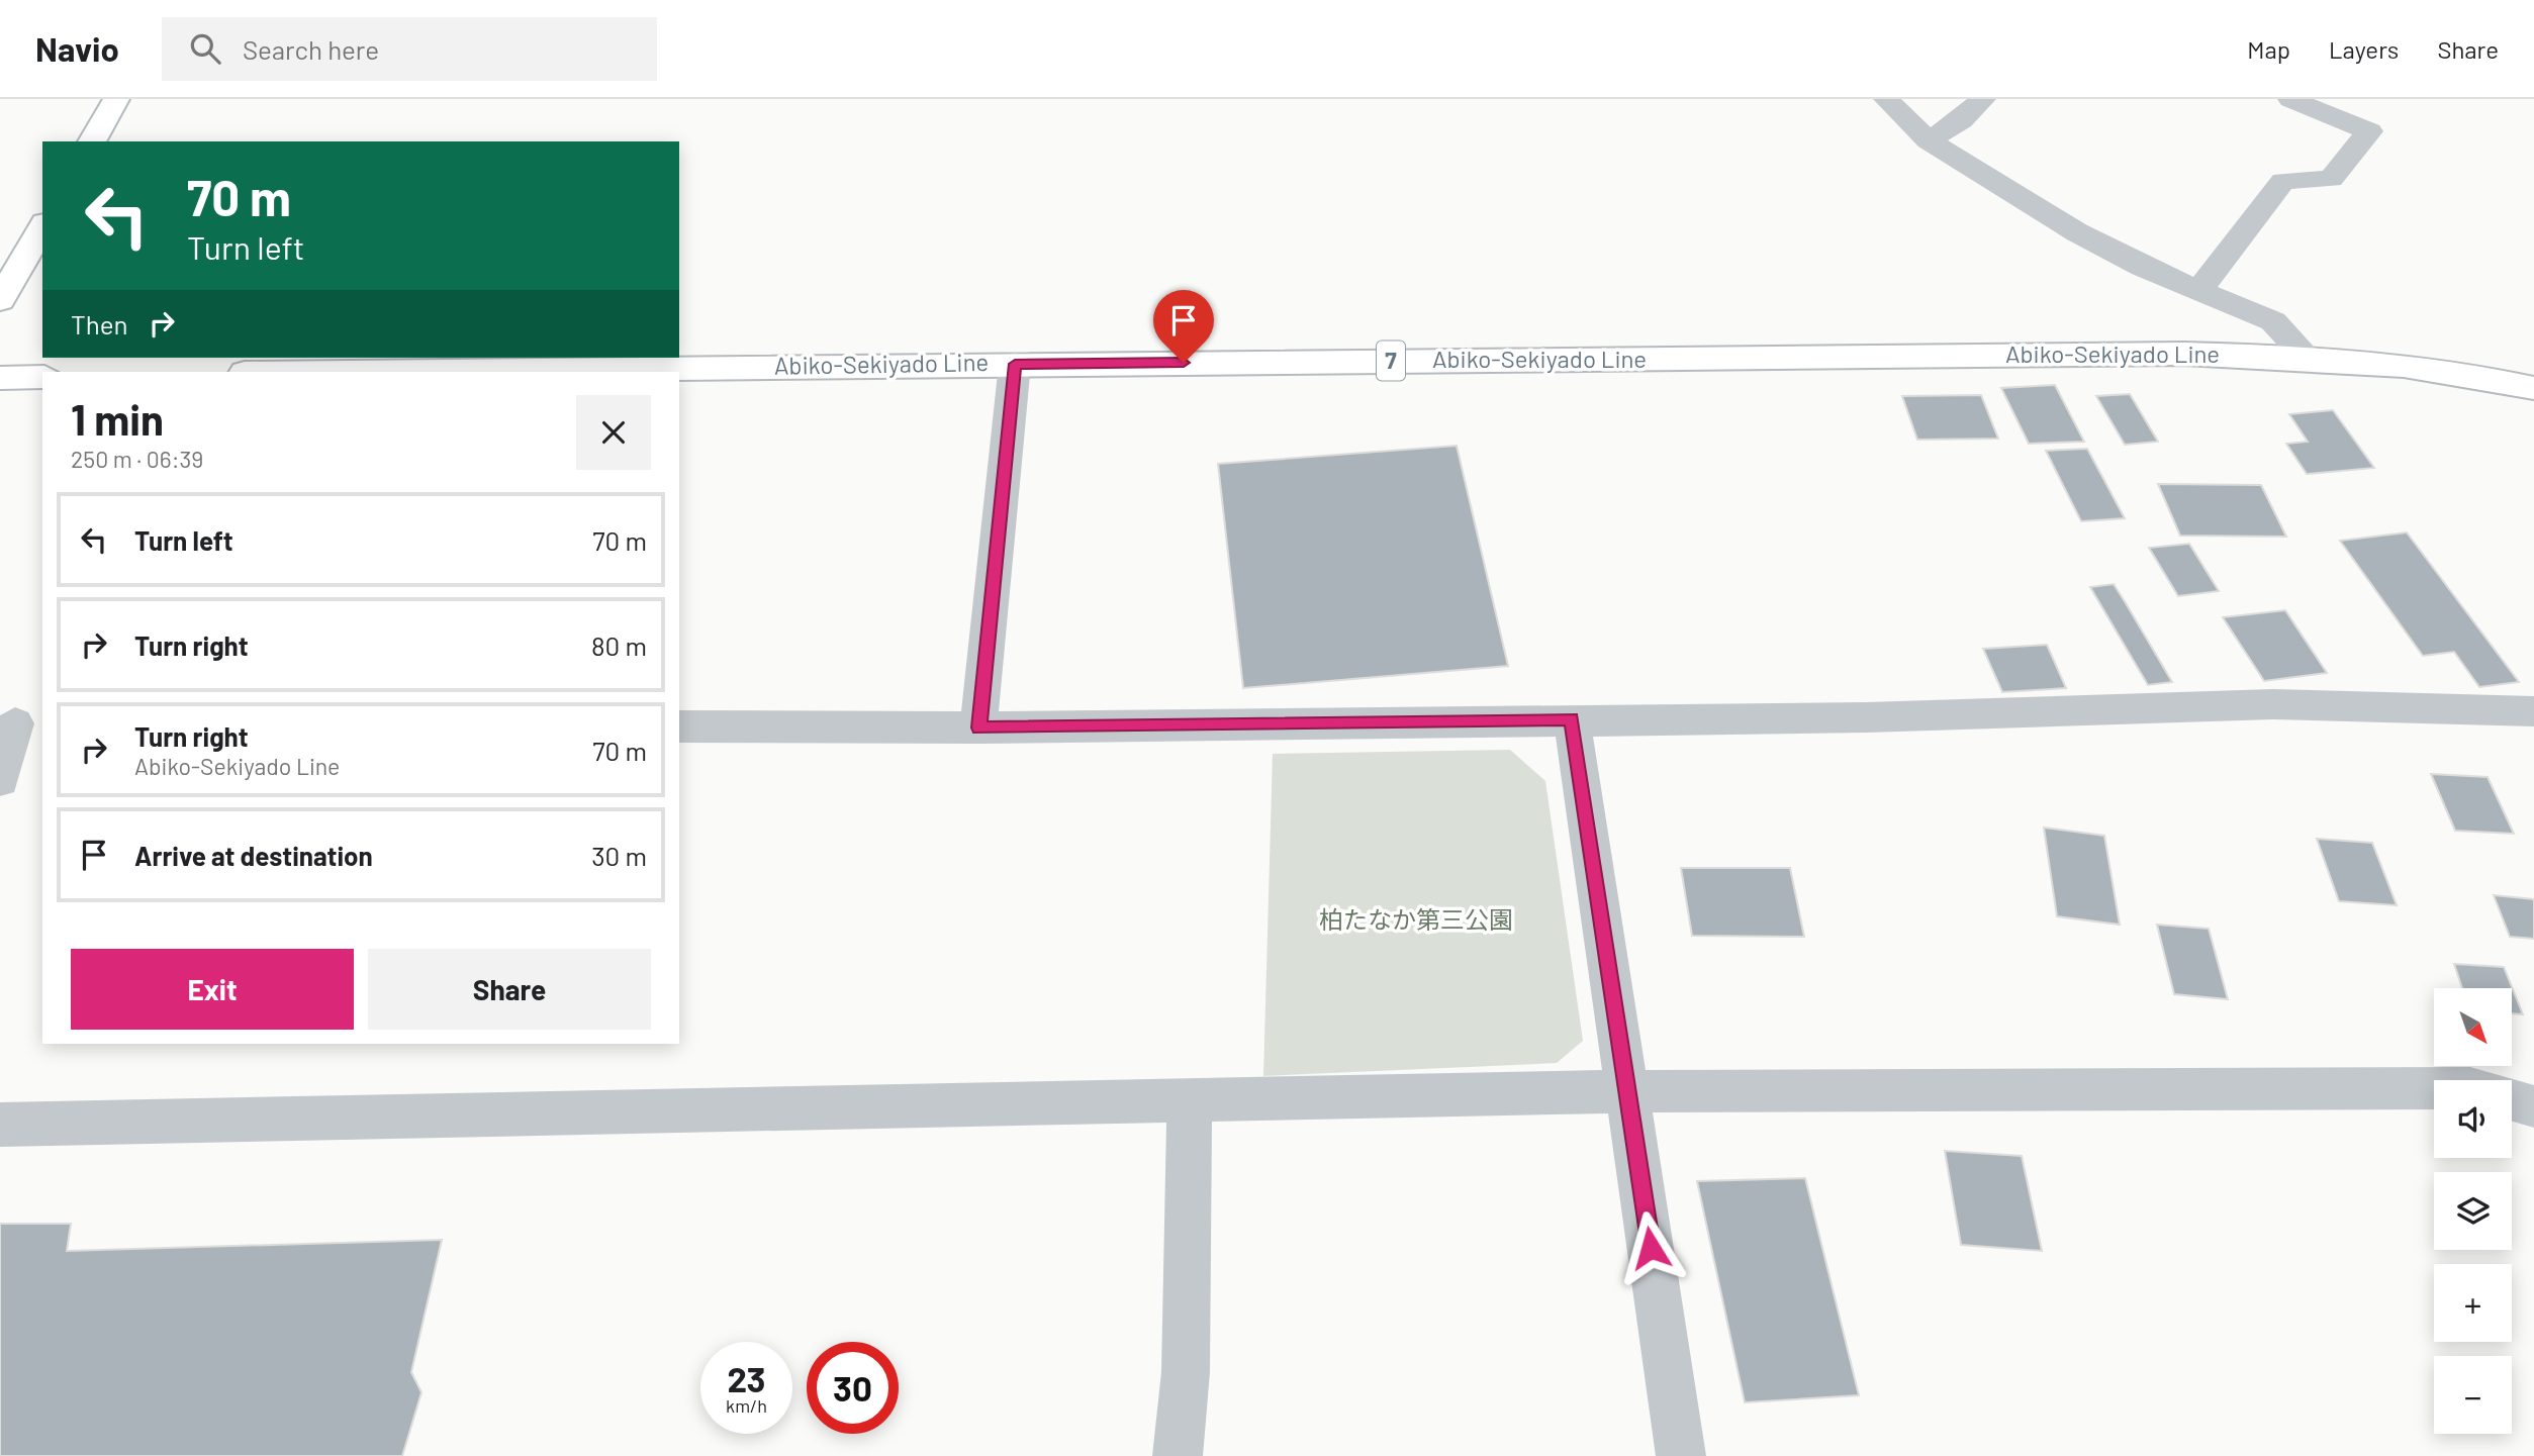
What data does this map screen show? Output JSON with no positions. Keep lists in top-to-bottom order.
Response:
{
  "streets": {
    "main road": ["Abiko-Sekiyado Line", "7"]
  },
  "parks": ["柏たなか第三公園"],
  "north": "bottom right",
  "page": {
    "header": "Navio",
    "search": "Search here",
    "nav": ["Map", "Layers", "Share"],
    "turn": ["70 m", "Turn left"],
    "then": "Then",
    "heading": ["1 min", "250 m · 06:39"],
    "list": [
      {
        "name": "Turn left",
        "value": "70 m"
      },
      {
        "name": "Turn right",
        "value": "80 m"
      },
      {
        "name": "Turn right",
        "note": "Abiko-Sekiyado Line",
        "value": "70 m"
      },
      {
        "name": "Arrive at destination",
        "value": "30 m"
      }
    ],
    "buttons": ["Exit", "Share"],
    "map_buttons": ["+", "−"],
    "speed": "23 km/h",
    "limit": "30"
  }
}
